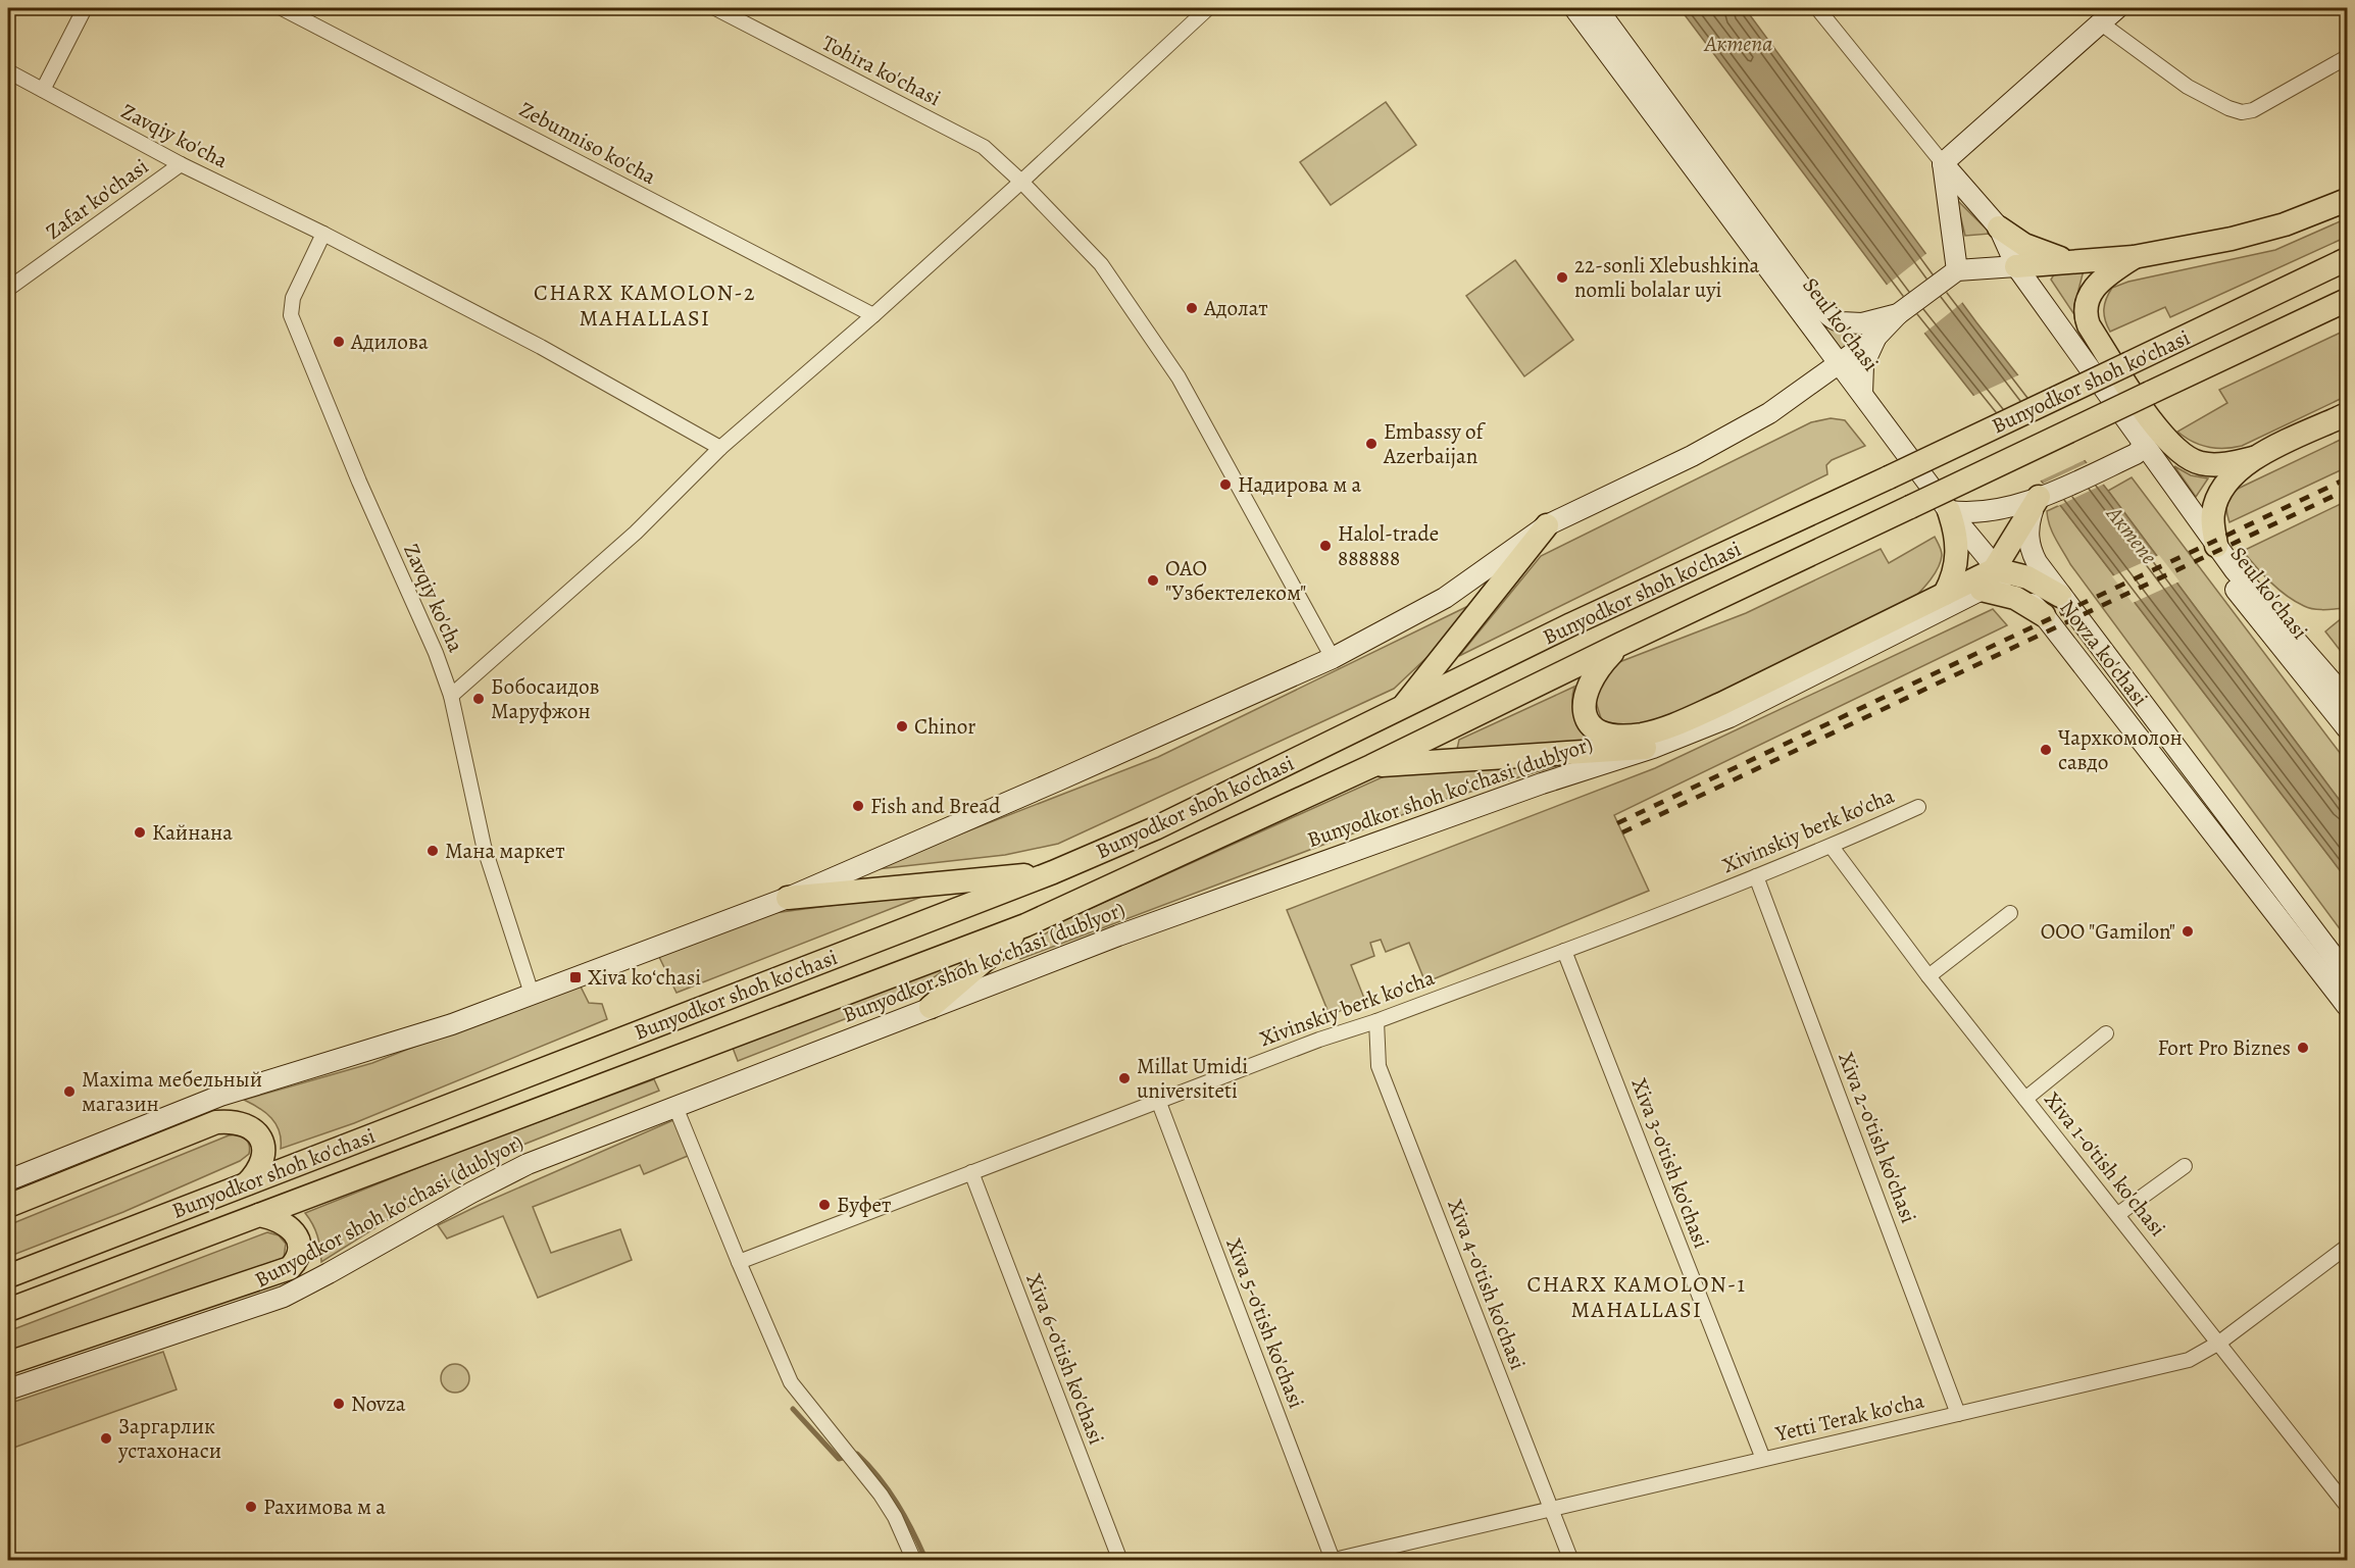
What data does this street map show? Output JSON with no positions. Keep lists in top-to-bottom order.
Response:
{
  "streets": {
    "main road": ["Bunyodkor shoh ko'chasi"],
    "street": [
      "Tohira ko'chasi",
      "Zavqiy ko'cha",
      "Zebunniso ko'cha",
      "Zafar ko'chasi",
      "Seul ko'chasi",
      "Novza ko'chasi",
      "Bunyodkor shoh koʻchasi (dublyor)",
      "Xivinskiy berk ko'cha",
      "Xiva 2-o'tish ko'chasi",
      "Xiva 3-o'tish ko'chasi",
      "Xiva 1-o'tish ko'chasi",
      "Xiva 4-o'tish ko'chasi",
      "Xiva 5-o'tish ko'chasi",
      "Xiva 6-o'tish ko'chasi",
      "Yetti Terak ko'cha"
    ]
  },
  "crossings": [
    ["Zavqiy ko'cha", "Zafar ko'chasi"],
    ["Seul ko'chasi", "Novza ko'chasi"],
    ["Xivinskiy berk ko'cha", "Xiva 2-o'tish ko'chasi"],
    ["Xivinskiy berk ko'cha", "Xiva 3-o'tish ko'chasi"],
    ["Xivinskiy berk ko'cha", "Xiva 1-o'tish ko'chasi"],
    ["Xivinskiy berk ko'cha", "Xiva 4-o'tish ko'chasi"],
    ["Xivinskiy berk ko'cha", "Xiva 5-o'tish ko'chasi"],
    ["Xivinskiy berk ko'cha", "Xiva 6-o'tish ko'chasi"],
    ["Xiva 2-o'tish ko'chasi", "Yetti Terak ko'cha"],
    ["Xiva 3-o'tish ko'chasi", "Yetti Terak ko'cha"],
    ["Xiva 1-o'tish ko'chasi", "Yetti Terak ko'cha"],
    ["Xiva 4-o'tish ko'chasi", "Yetti Terak ko'cha"],
    ["Xiva 5-o'tish ko'chasi", "Yetti Terak ko'cha"]
  ],
  "districts": ["CHARX KAMOLON-2 MAHALLASI", "CHARX KAMOLON-1 MAHALLASI"],
  "water": ["Актепа", "Актепе"],
  "places": {
    "other": [
      "22-sonli Xlebushkina nomli bolalar uyi",
      "Адолат",
      "Адилова",
      "Embassy of Azerbaijan",
      "Надирова м а",
      "Halol-trade 888888",
      "ОАО \"Узбектелеком\"",
      "Бобосаидов Маруфжон",
      "Chinor",
      "Чархкомолон савдо",
      "Fish and Bread",
      "Кайнана",
      "Мана маркет",
      "ООО \"Gamilon\"",
      "Fort Pro Biznes",
      "Millat Umidi universiteti",
      "Maxima мебельный магазин",
      "Буфет",
      "Novza",
      "Заргарлик устахонаси",
      "Рахимова м а"
    ],
    "transit": ["Xiva koʻchasi"]
  }
}
